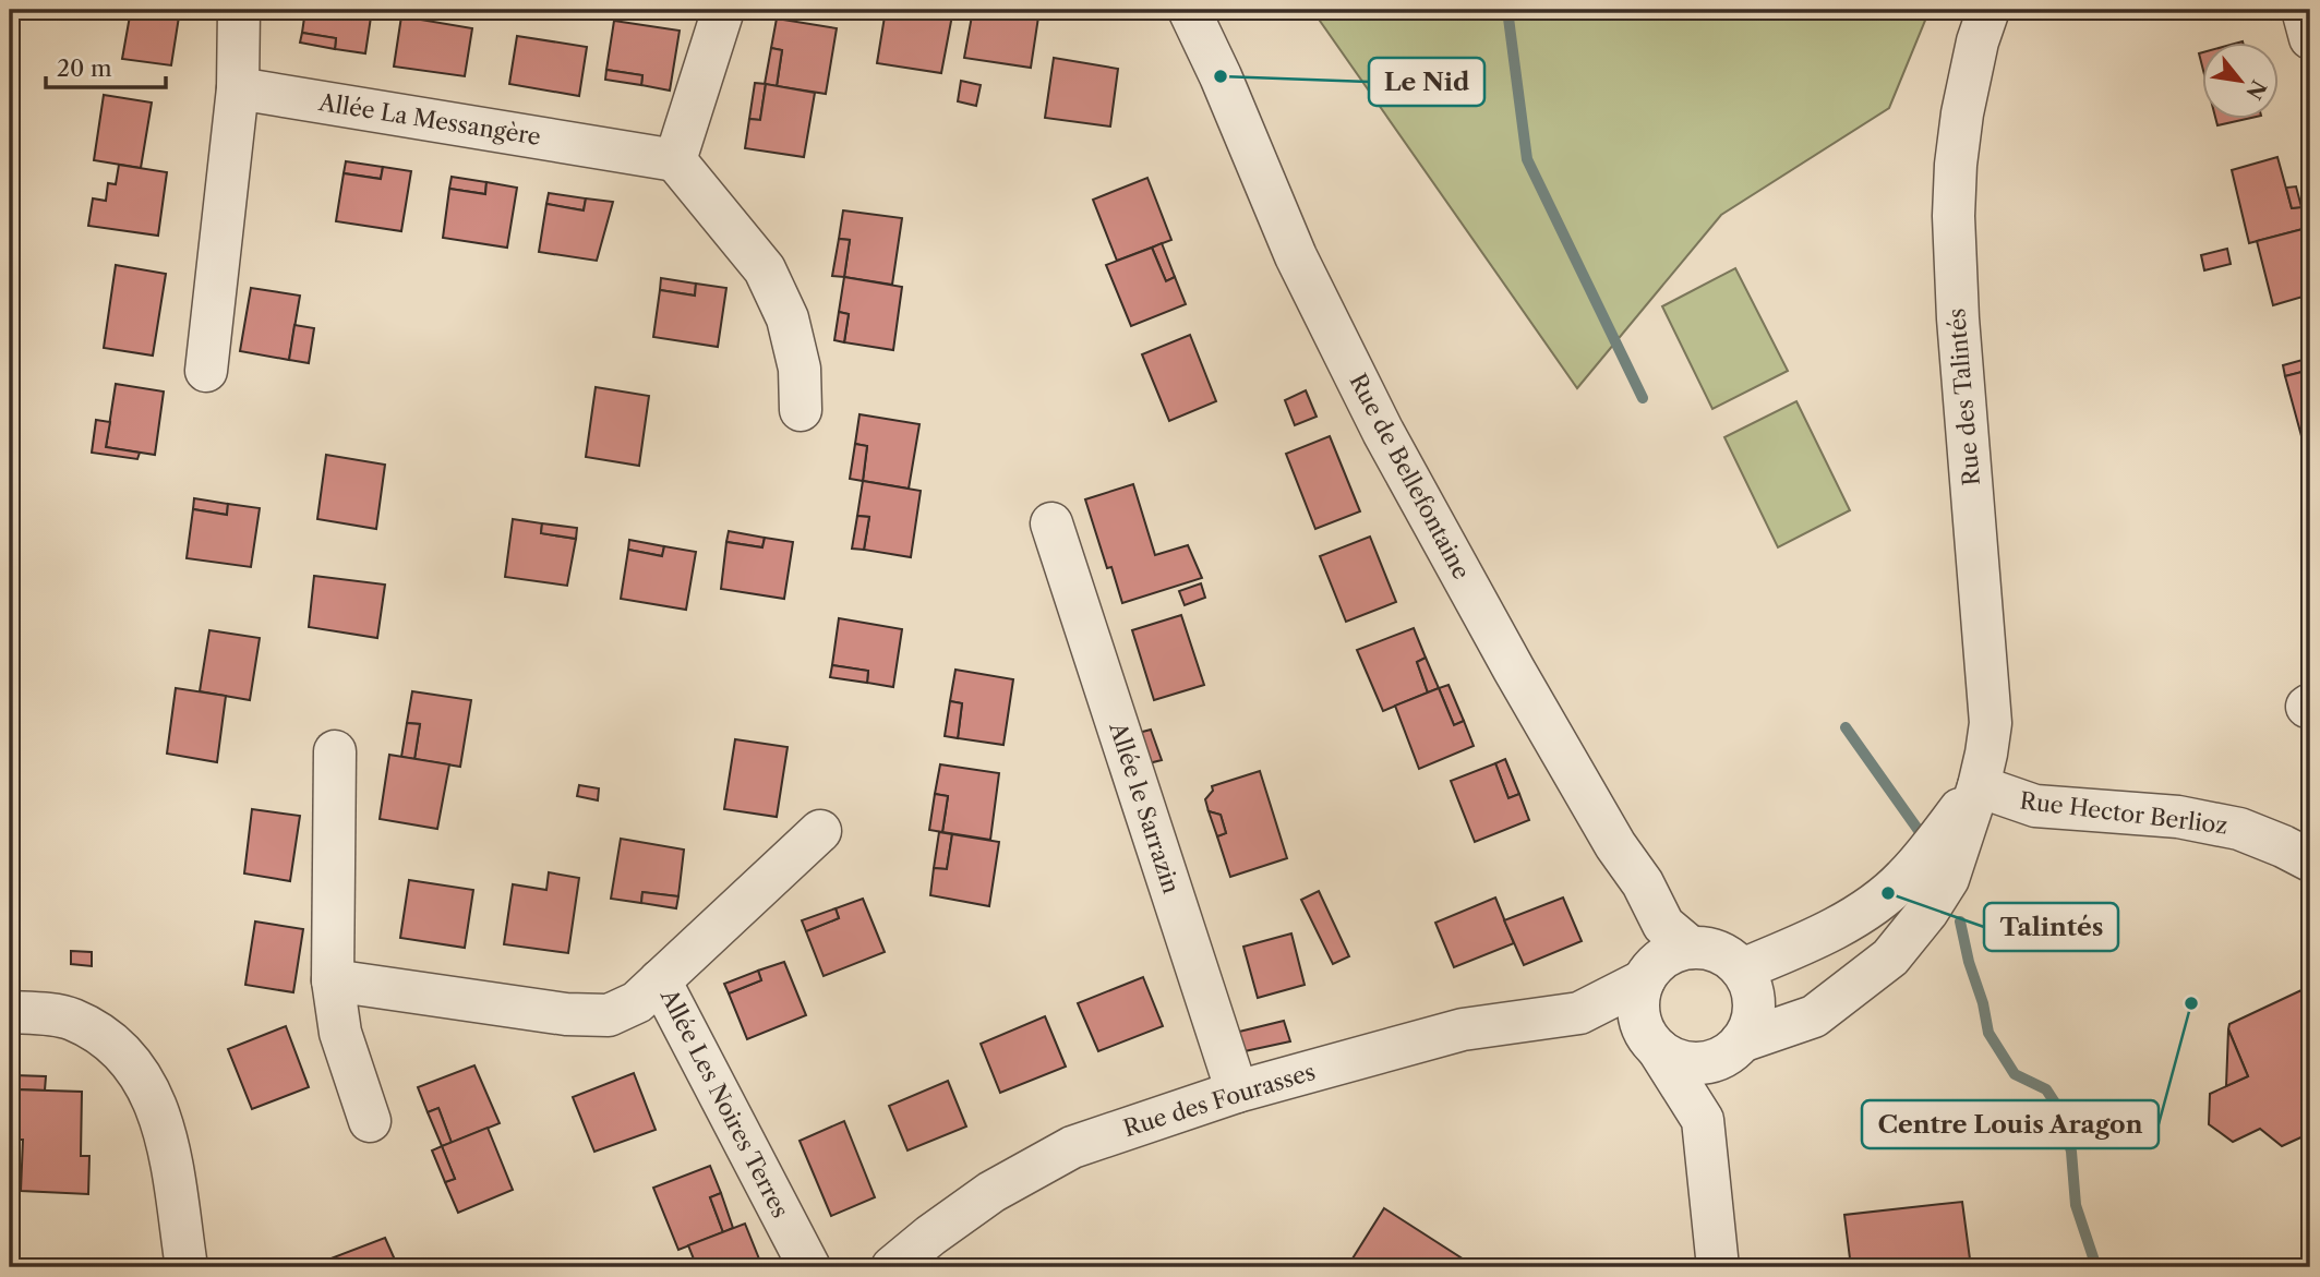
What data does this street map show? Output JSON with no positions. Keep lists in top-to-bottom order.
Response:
{
  "streets": {
    "street": [
      "Allée La Messangère",
      "Rue des Talintés",
      "Rue de Bellefontaine",
      "Allée le Sarrazin",
      "Rue Hector Berlioz",
      "Rue des Fourasses",
      "Allée Les Noires Terres"
    ]
  },
  "crossings": [
    ["Rue des Talintés", "Rue de Bellefontaine"],
    ["Rue des Talintés", "Rue Hector Berlioz"],
    ["Allée le Sarrazin", "Rue des Fourasses"]
  ],
  "places": ["Le Nid", "Talintés", "Centre Louis Aragon"],
  "scale_bar": "20 m",
  "north": "bottom right"
}
